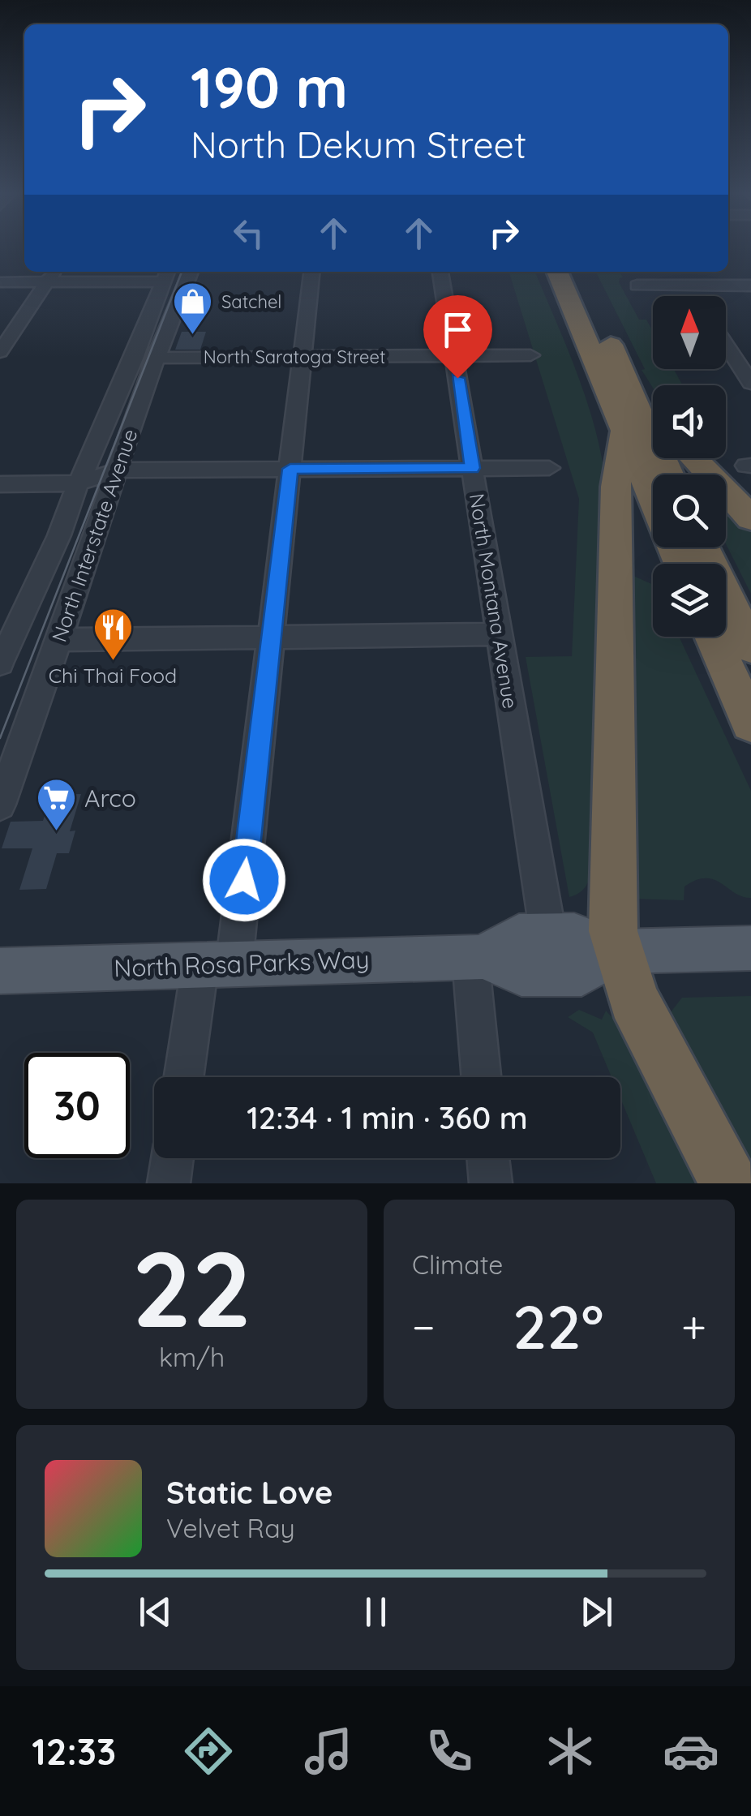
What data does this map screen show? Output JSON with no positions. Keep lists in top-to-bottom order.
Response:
{
  "streets": {
    "main road": ["North Rosa Parks Way"],
    "street": ["North Saratoga Street", "North Interstate Avenue", "North Montana Avenue"]
  },
  "crossings": [
    ["North Saratoga Street", "North Interstate Avenue"],
    ["North Saratoga Street", "North Montana Avenue"],
    ["North Montana Avenue", "North Rosa Parks Way"]
  ],
  "places": {
    "shop": ["Satchel"],
    "restaurant": ["Chi Thai Food"],
    "supermarket": ["Arco"]
  },
  "north": "top",
  "page": {
    "turn": ["190 m", "North Dekum Street"],
    "limit": "30",
    "trip": "12:34 · 1 min · 360 m",
    "tile": [
      ["22", "km/h"],
      "Climate"
    ],
    "heat": ["−", "22°", "+"],
    "song": ["Static Love", "Velvet Ray"],
    "tabs": "12:33"
  }
}
